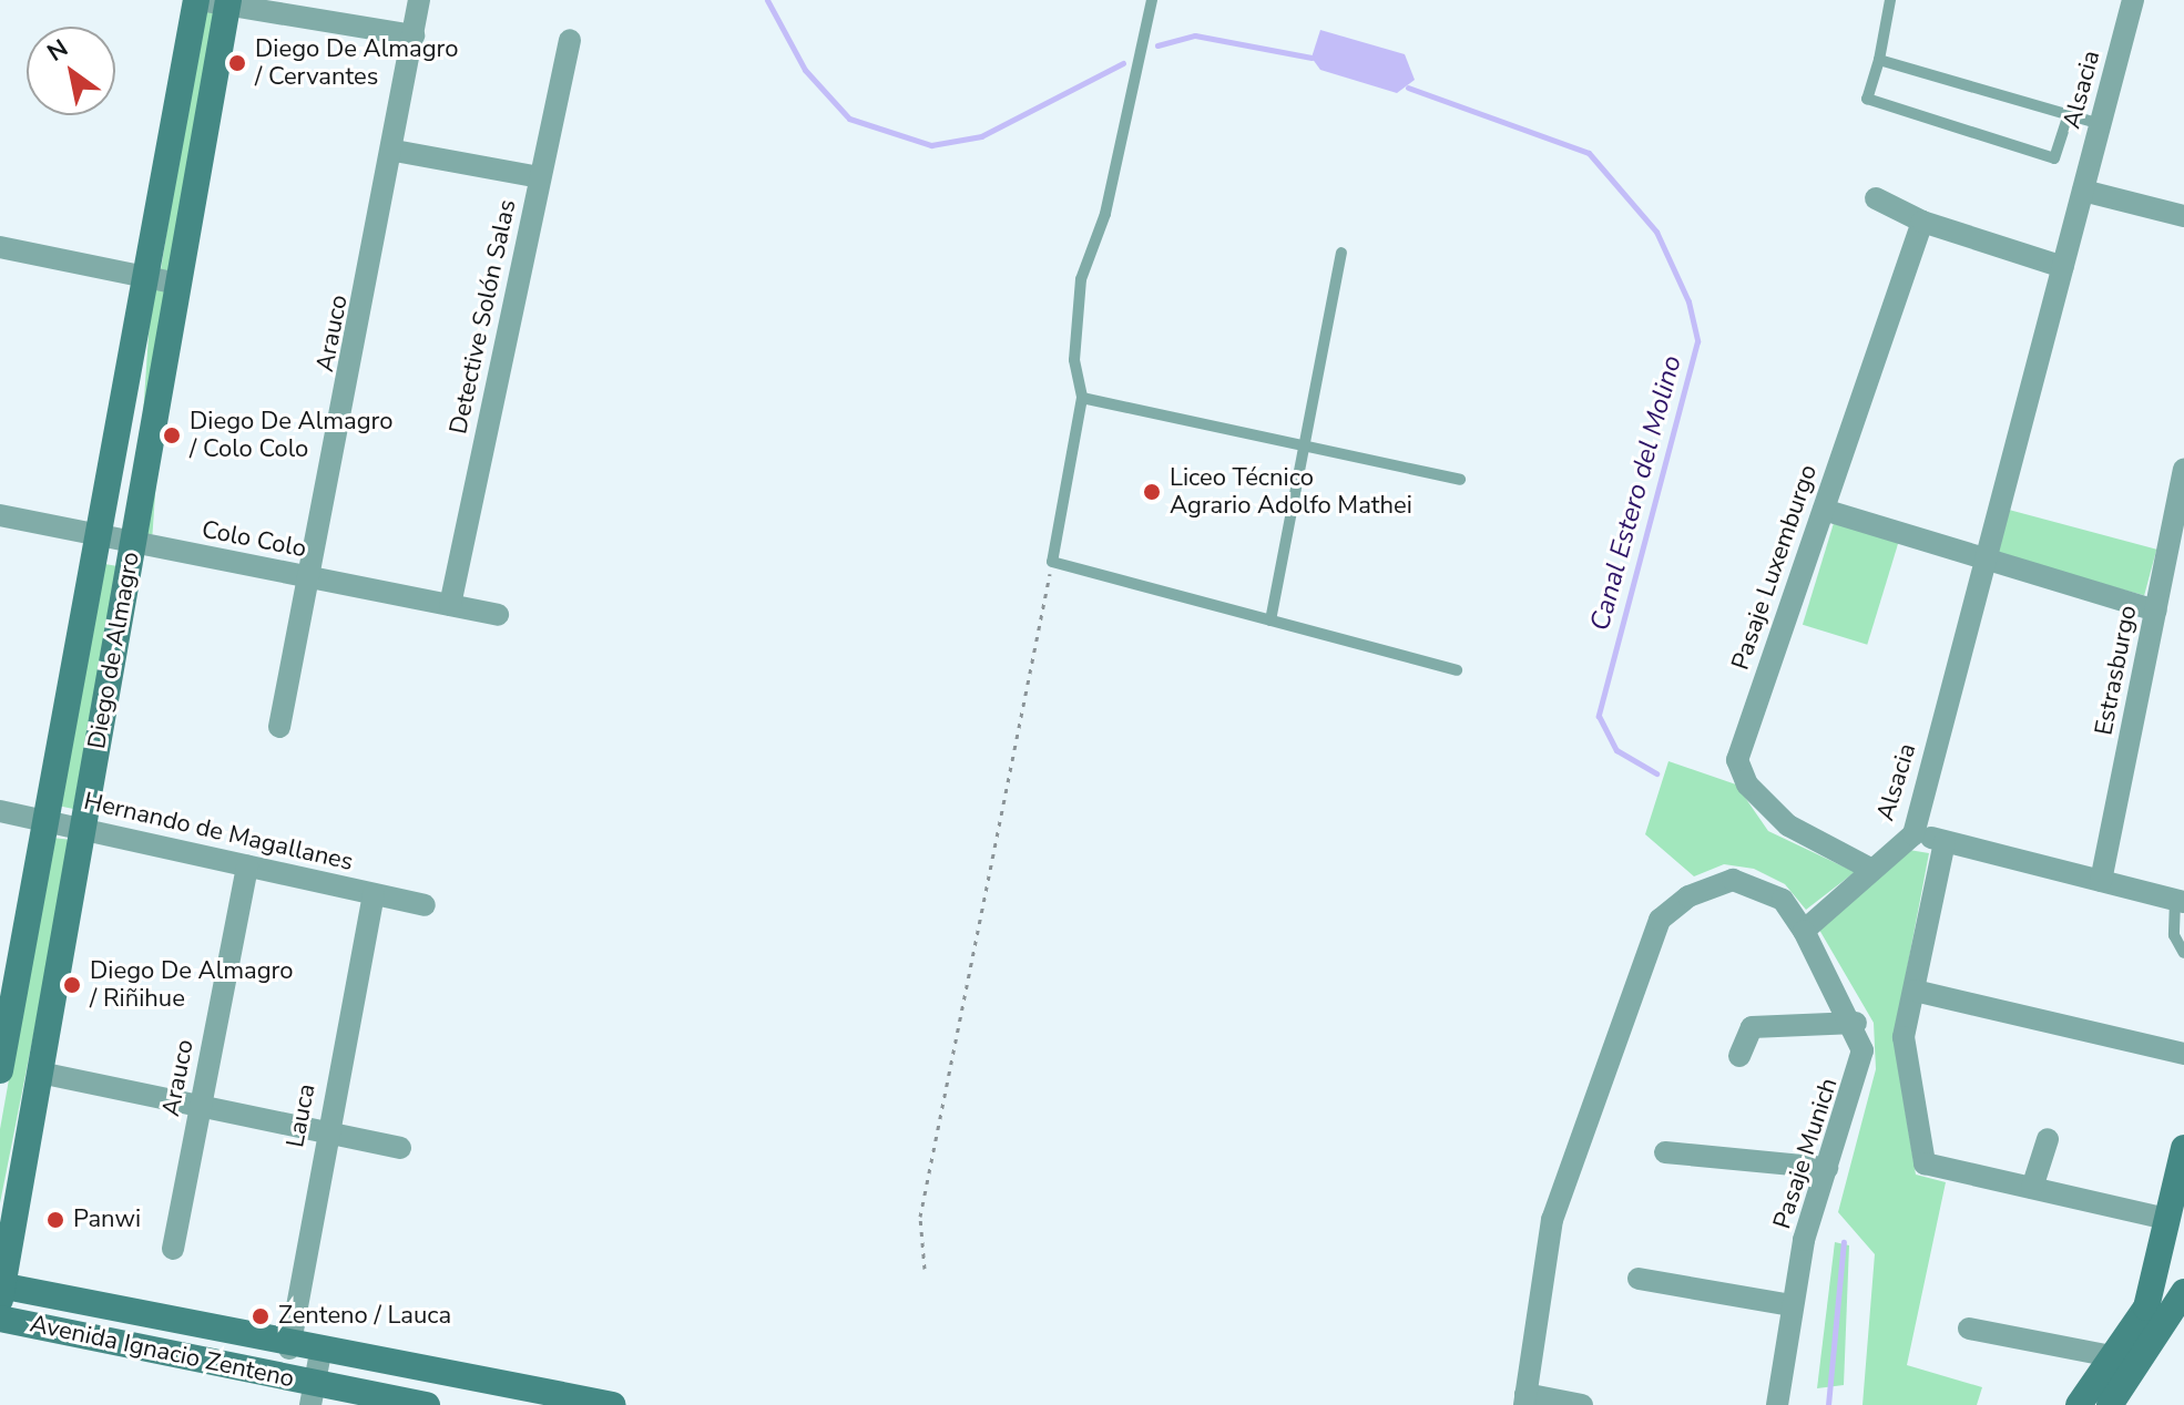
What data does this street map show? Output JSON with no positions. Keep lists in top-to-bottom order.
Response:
{
  "streets": {
    "main road": ["Diego de Almagro", "Avenida Ignacio Zenteno"],
    "street": [
      "Alsacia",
      "Detective Solón Salas",
      "Arauco",
      "Colo Colo",
      "Pasaje Luxemburgo",
      "Estrasburgo",
      "Hernando de Magallanes",
      "Lauca",
      "Pasaje Munich"
    ]
  },
  "crossings": [
    ["Alsacia", "Pasaje Luxemburgo"],
    ["Alsacia", "Pasaje Munich"],
    ["Detective Solón Salas", "Colo Colo"],
    ["Arauco", "Colo Colo"],
    ["Arauco", "Hernando de Magallanes"],
    ["Colo Colo", "Diego de Almagro"],
    ["Diego de Almagro", "Hernando de Magallanes"],
    ["Diego de Almagro", "Avenida Ignacio Zenteno"],
    ["Hernando de Magallanes", "Lauca"],
    ["Lauca", "Avenida Ignacio Zenteno"]
  ],
  "water": ["Canal Estero del Molino"],
  "places": [
    "Diego De Almagro / Cervantes",
    "Diego De Almagro / Colo Colo",
    "Liceo Técnico Agrario Adolfo Mathei",
    "Diego De Almagro / Riñihue",
    "Panwi",
    "Zenteno / Lauca"
  ],
  "north": "top left"
}
